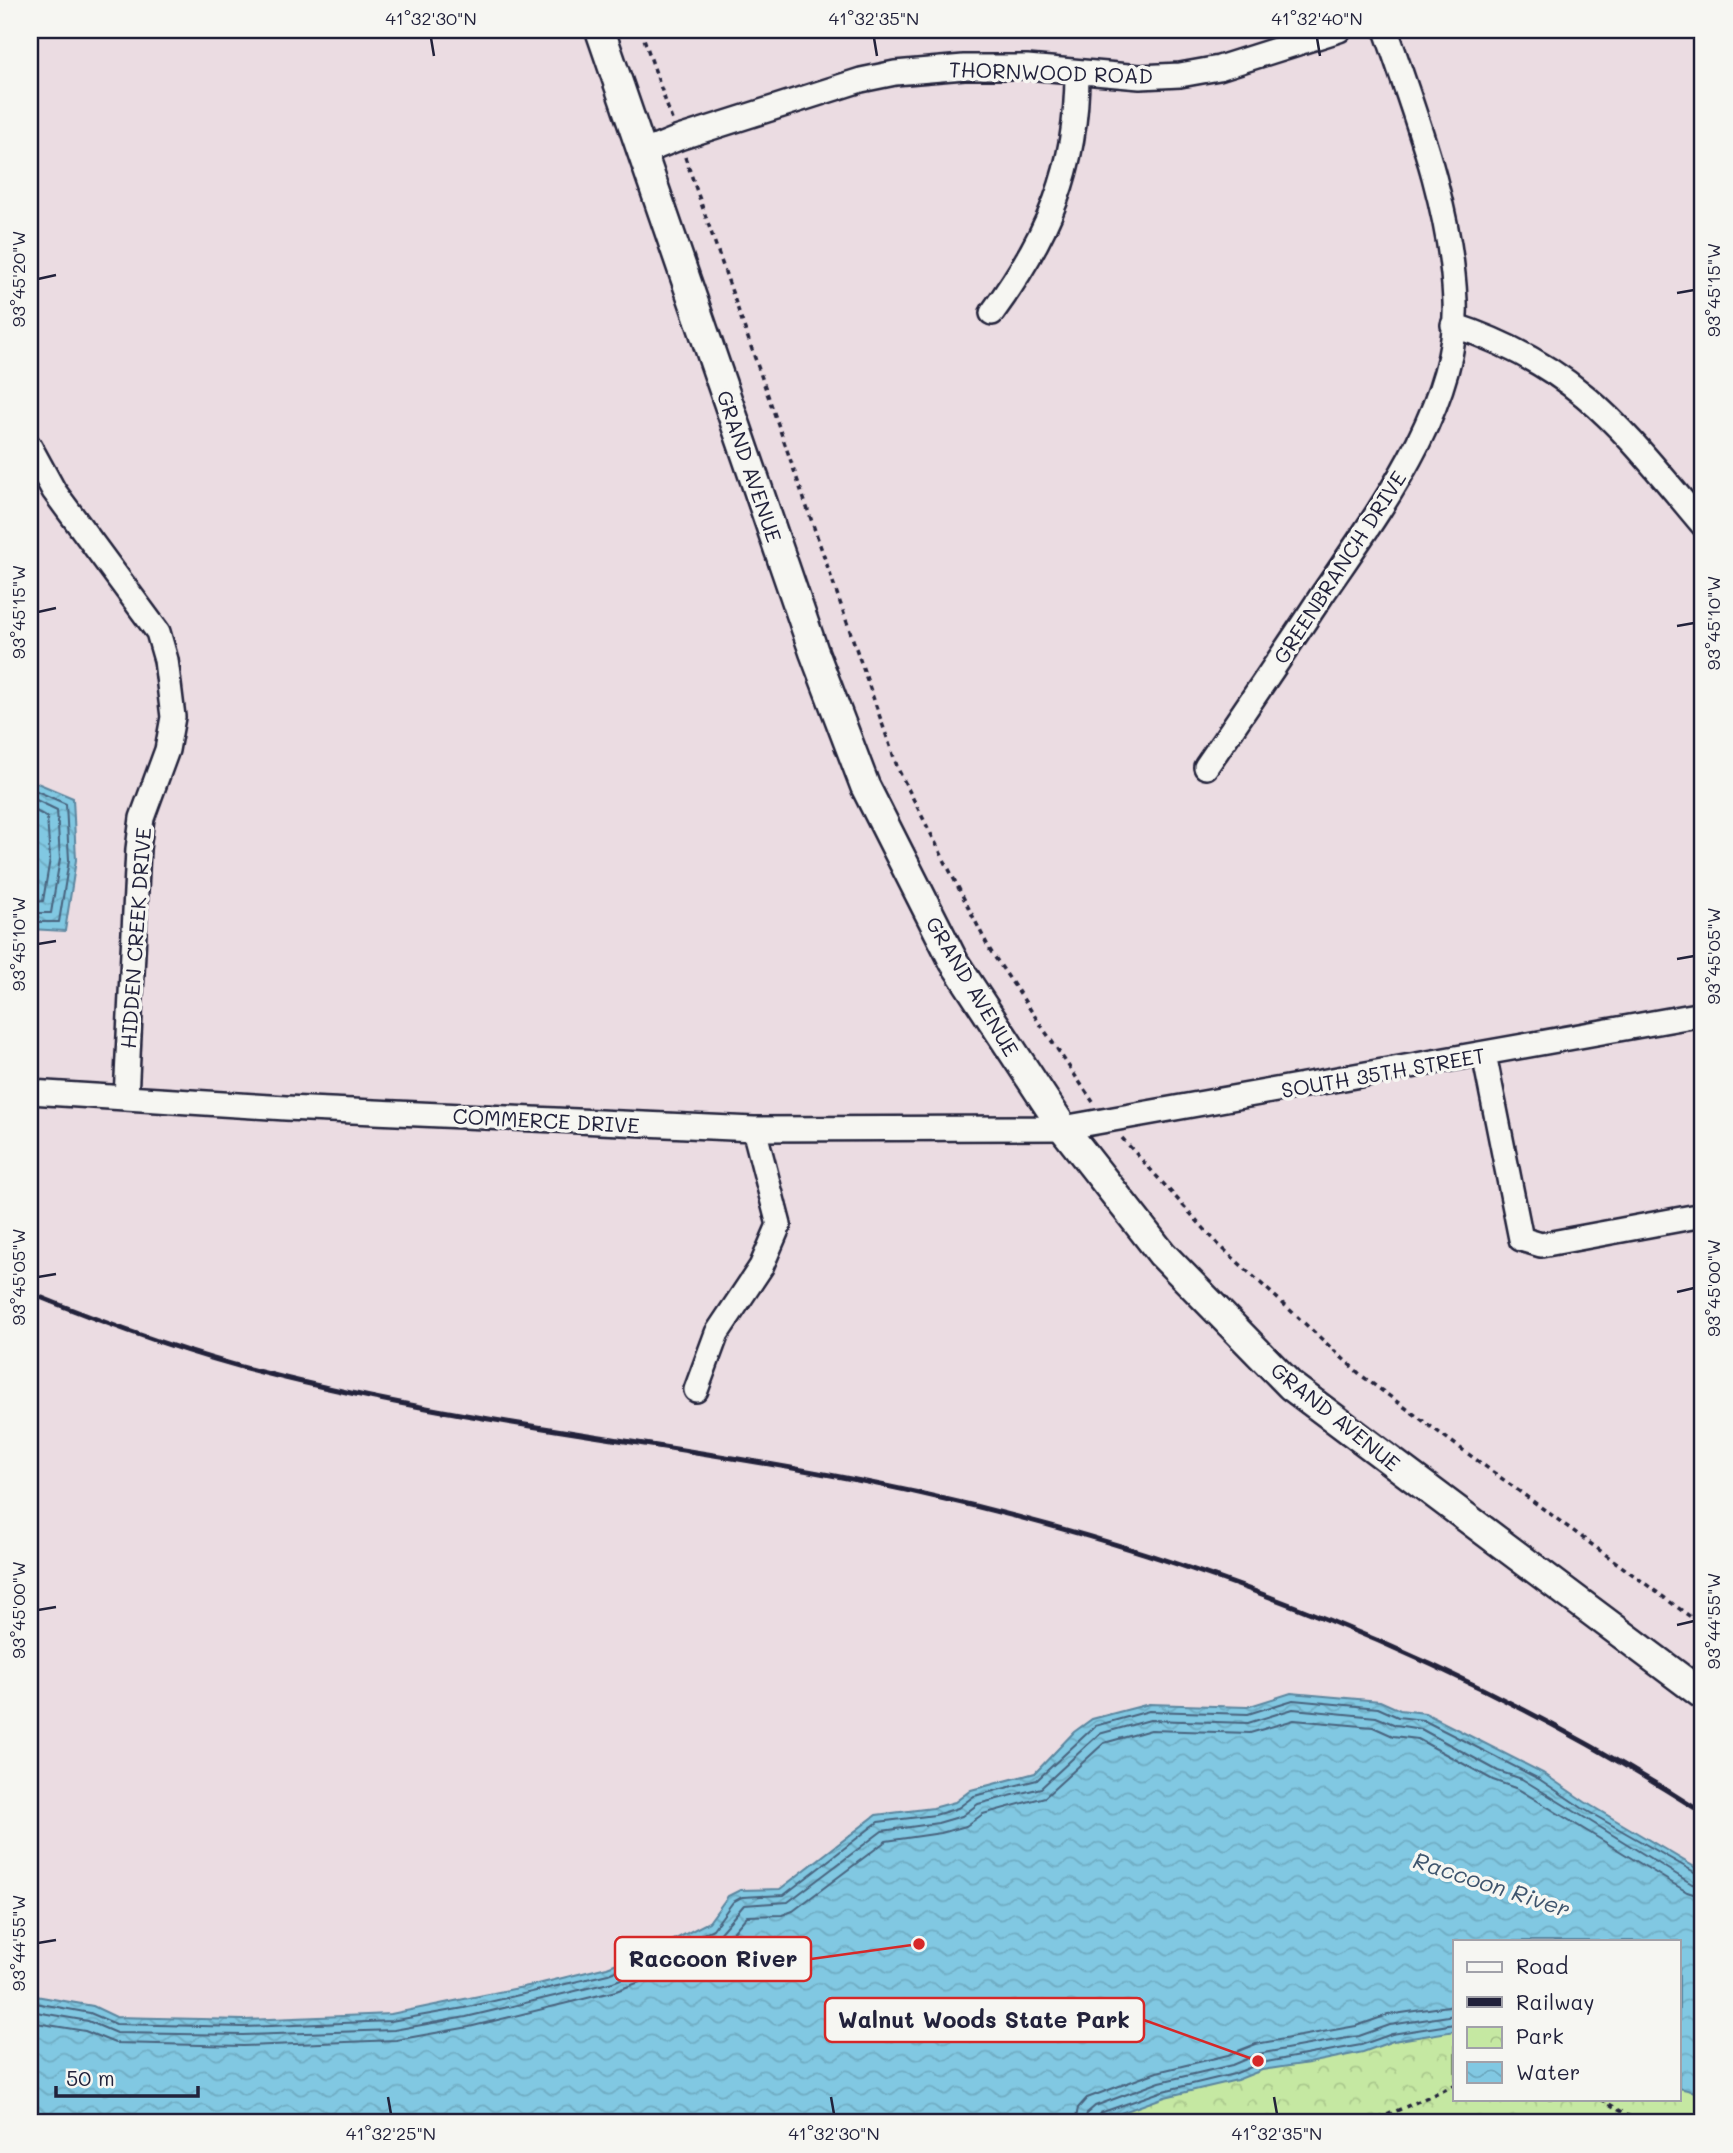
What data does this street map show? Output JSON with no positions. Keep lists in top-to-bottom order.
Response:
{
  "streets": {
    "main road": ["GRAND AVENUE"],
    "street": [
      "THORNWOOD ROAD",
      "GREENBRANCH DRIVE",
      "HIDDEN CREEK DRIVE",
      "SOUTH 35TH STREET",
      "COMMERCE DRIVE"
    ]
  },
  "crossings": [
    ["THORNWOOD ROAD", "GRAND AVENUE"],
    ["GRAND AVENUE", "SOUTH 35TH STREET"],
    ["GRAND AVENUE", "COMMERCE DRIVE"],
    ["HIDDEN CREEK DRIVE", "COMMERCE DRIVE"],
    ["SOUTH 35TH STREET", "COMMERCE DRIVE"]
  ],
  "water": ["Raccoon River"],
  "places": ["Raccoon River", "Walnut Woods State Park"],
  "legend": [
    "Road",
    "Railway",
    "Park",
    "Water"
  ],
  "scale_bar": "50 m",
  "coordinates": [
    "41°32'30\"N",
    "41°32'35\"N",
    "41°32'40\"N",
    "93°45'20\"W",
    "93°45'15\"W",
    "93°45'10\"W",
    "93°45'05\"W",
    "93°45'00\"W",
    "93°44'55\"W",
    "41°32'25\"N"
  ]
}
